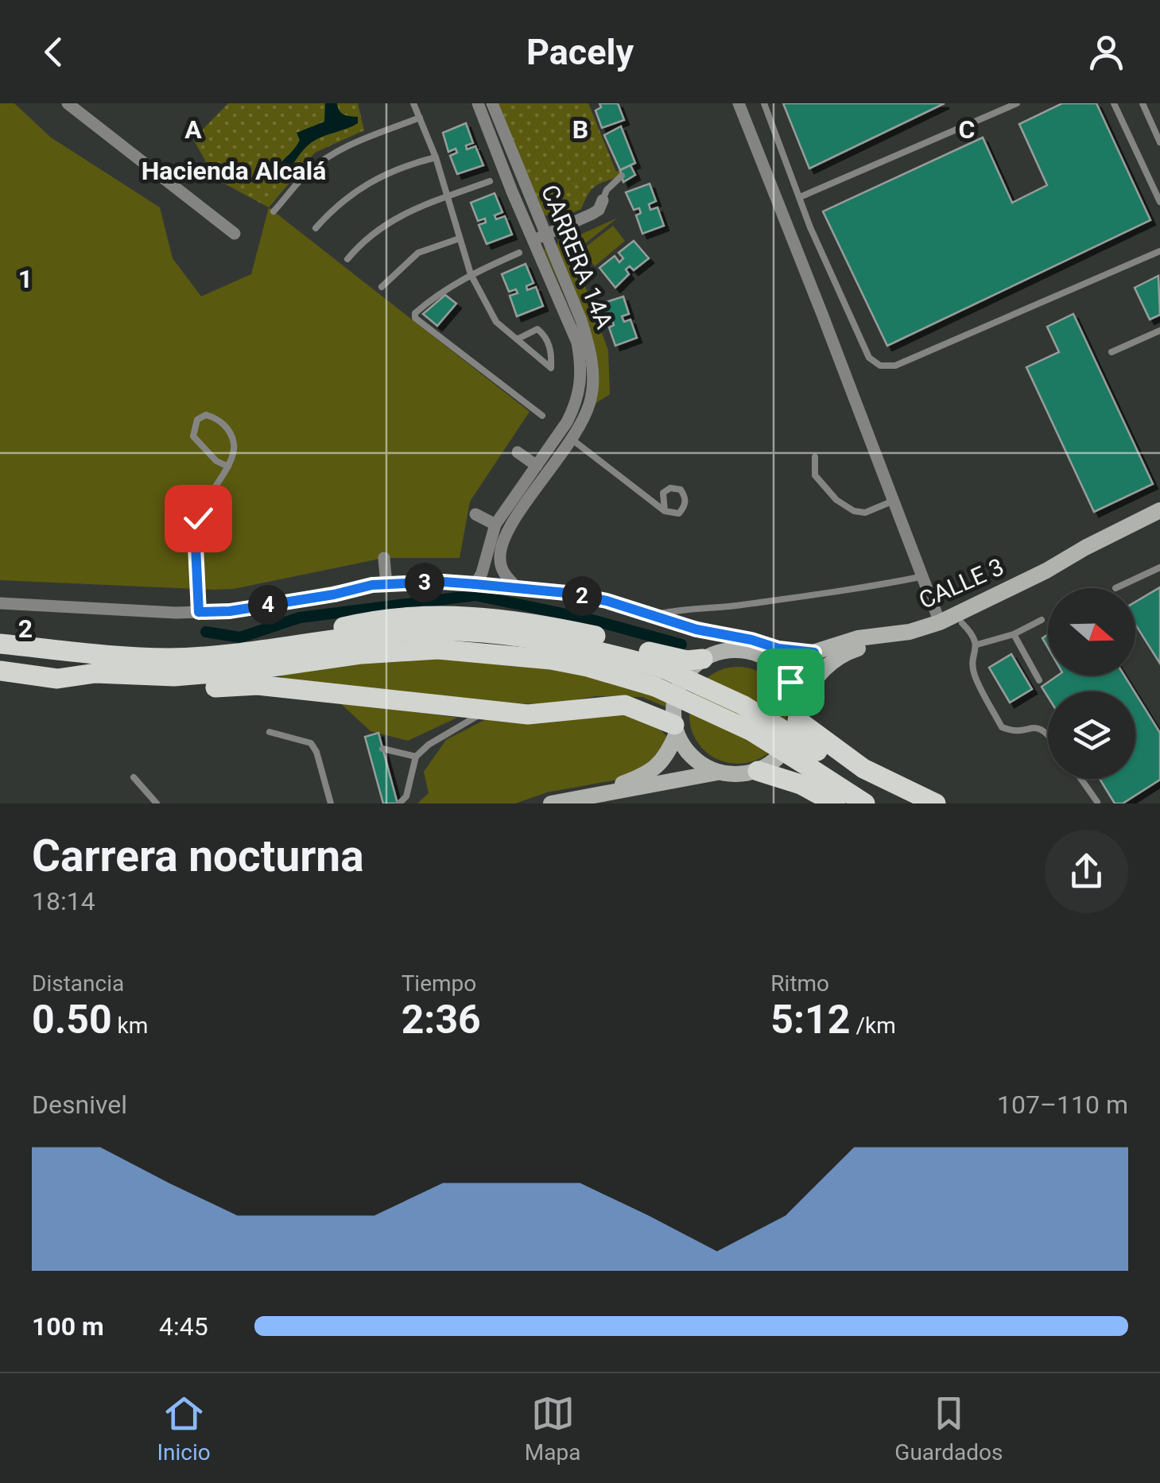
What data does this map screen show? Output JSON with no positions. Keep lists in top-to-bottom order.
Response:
{
  "streets": {
    "main road": ["CALLE 3"],
    "street": ["CARRERA 14A"]
  },
  "districts": ["Hacienda Alcalá"],
  "north": "right",
  "page": {
    "header": "Pacely",
    "pins": ["3", "2", "4"],
    "heading": ["Carrera nocturna", "18:14"],
    "stats": [
      ["Distancia", "0.50 km"],
      ["Tiempo", "2:36"],
      ["Ritmo", "5:12 /km"]
    ],
    "chart": ["Desnivel", "107–110 m"],
    "list": [
      {
        "name": "100 m",
        "note": "4:45"
      }
    ],
    "tabs": ["Inicio", "Mapa", "Guardados"]
  },
  "grid": {
    "columns": ["A", "B", "C"],
    "rows": ["1", "2"]
  }
}
